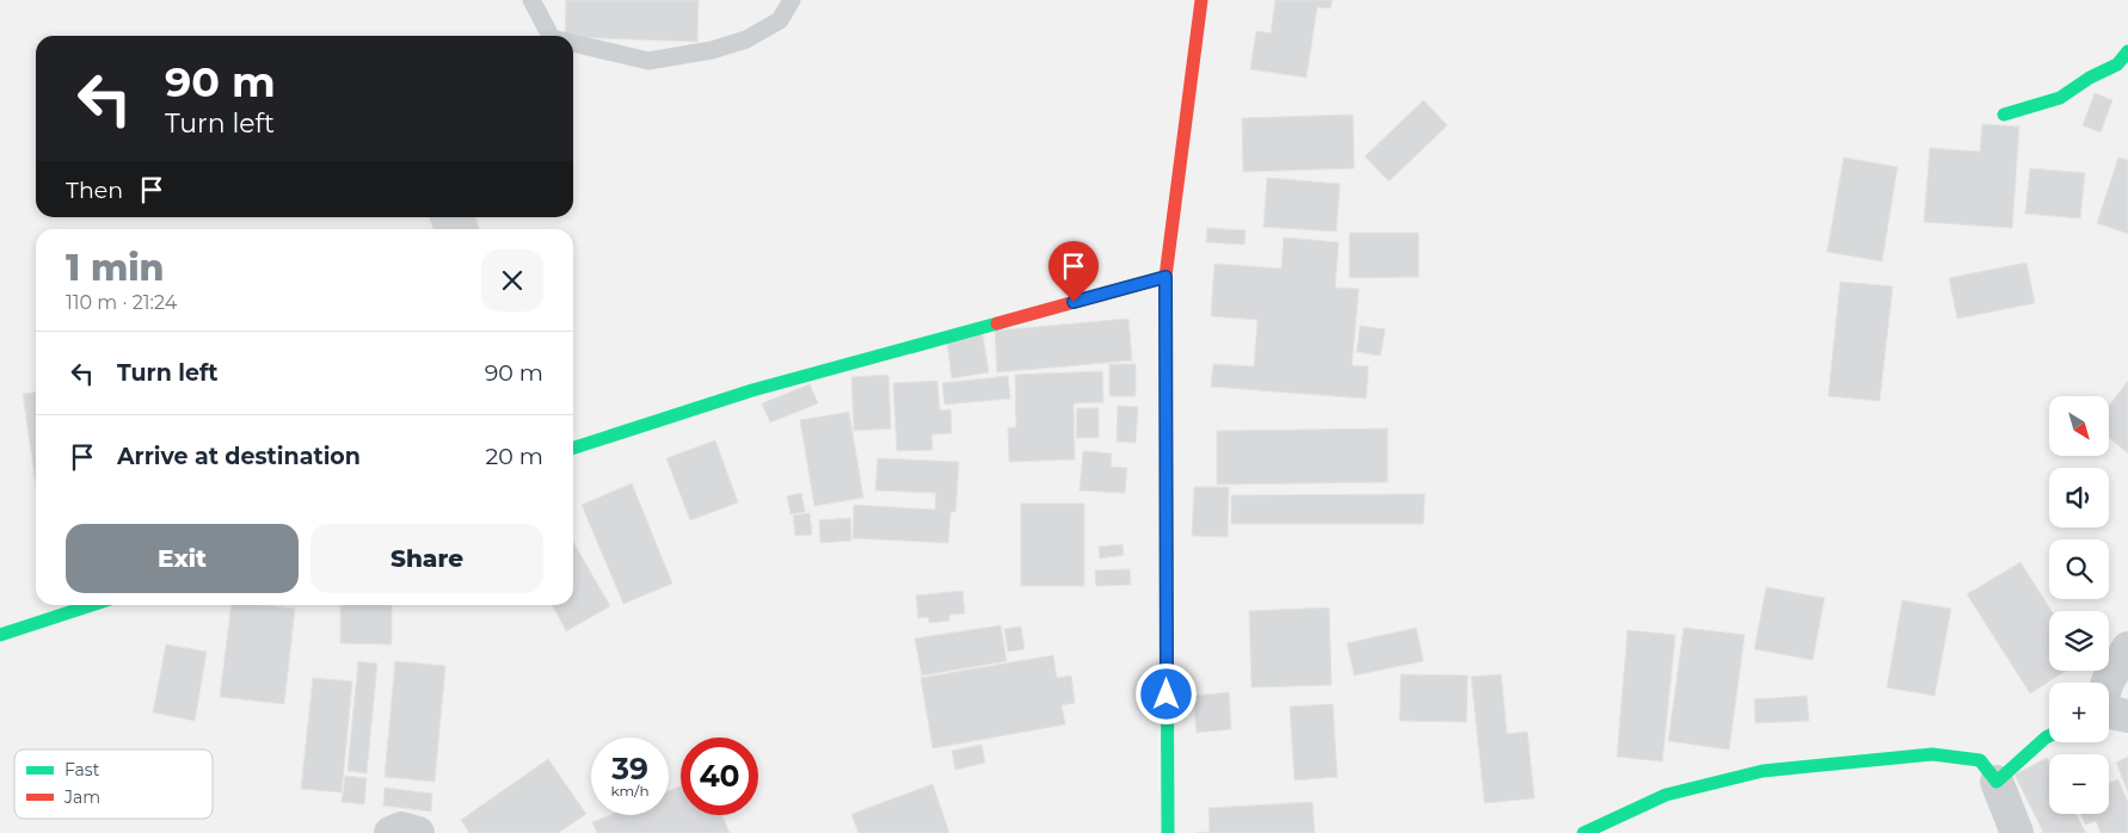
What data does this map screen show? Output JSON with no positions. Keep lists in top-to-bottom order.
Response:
{
  "legend": ["Fast", "Jam"],
  "north": "bottom right",
  "page": {
    "turn": ["90 m", "Turn left"],
    "then": "Then",
    "heading": ["1 min", "110 m · 21:24"],
    "list": [
      {
        "name": "Turn left",
        "value": "90 m"
      },
      {
        "name": "Arrive at destination",
        "value": "20 m"
      }
    ],
    "map_buttons": ["+", "−"],
    "buttons": ["Exit", "Share"],
    "speed": "39 km/h",
    "limit": "40"
  }
}
